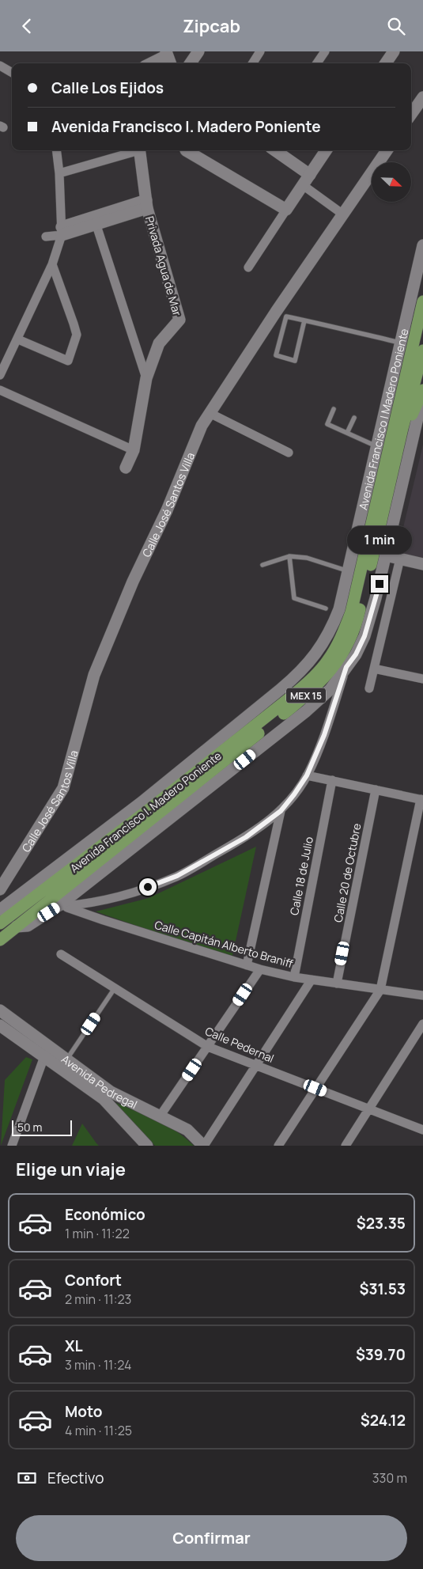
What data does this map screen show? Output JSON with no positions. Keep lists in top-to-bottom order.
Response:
{
  "streets": {
    "main road": ["MEX 15", "Avenida Francisco I. Madero Poniente"],
    "street": [
      "Privada Agua de Mar",
      "Avenida Francisco I Madero Poniente",
      "Calle José Santos Villa",
      "Calle 20 de Octubre",
      "Calle 18 de Julio",
      "Calle Capitán Alberto Braniff",
      "Calle Pedernal",
      "Avenida Pedregal"
    ]
  },
  "crossings": [
    ["Avenida Francisco I. Madero Poniente", "Calle Capitán Alberto Braniff"],
    ["Calle 20 de Octubre", "Calle Capitán Alberto Braniff"],
    ["Calle 18 de Julio", "Calle Capitán Alberto Braniff"]
  ],
  "scale_bar": "50 m",
  "north": "bottom right",
  "page": {
    "header": "Zipcab",
    "banner": ["Calle Los Ejidos", "Avenida Francisco I. Madero Poniente"],
    "bubble": "1 min",
    "scale": "50 m",
    "heading": "Elige un viaje",
    "list": [
      {
        "name": "Económico",
        "note": "1 min · 11:22",
        "value": "$23.35"
      },
      {
        "name": "Confort",
        "note": "2 min · 11:23",
        "value": "$31.53"
      },
      {
        "name": "XL",
        "note": "3 min · 11:24",
        "value": "$39.70"
      },
      {
        "name": "Moto",
        "note": "4 min · 11:25",
        "value": "$24.12"
      }
    ],
    "pay": ["Efectivo", "330 m"],
    "buttons": "Confirmar"
  }
}
